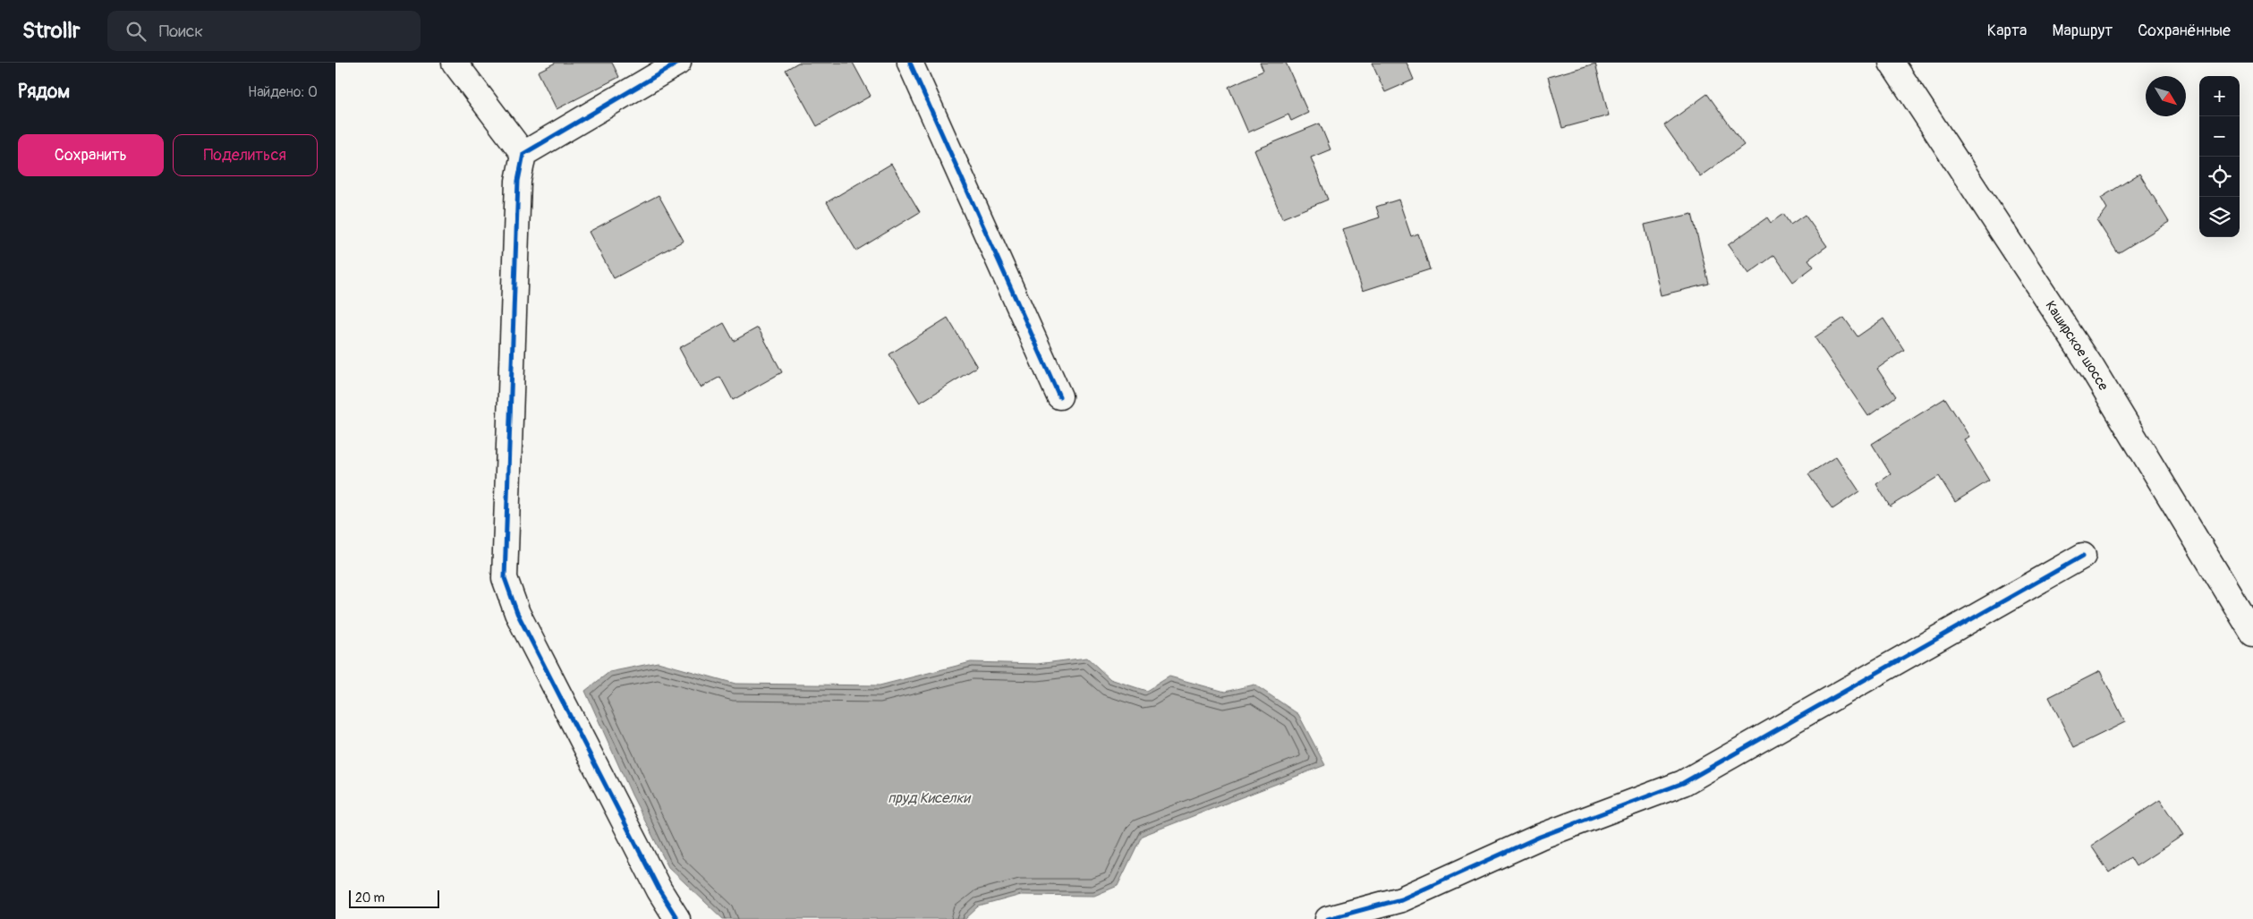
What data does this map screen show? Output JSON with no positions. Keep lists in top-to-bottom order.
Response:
{
  "streets": {
    "street": ["Каширское шоссе"]
  },
  "water": ["пруд Киселки"],
  "scale_bar": "20 m",
  "north": "bottom right",
  "page": {
    "header": "Strollr",
    "search": "Поиск",
    "nav": ["Карта", "Маршрут", "Сохранённые"],
    "heading": ["Рядом", "Найдено: 0"],
    "map_buttons": ["+", "−"],
    "buttons": ["Сохранить", "Поделиться"],
    "scale": "20 m"
  }
}
